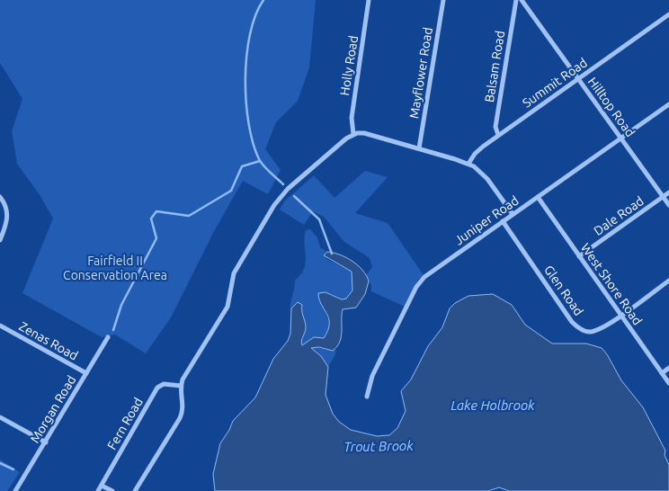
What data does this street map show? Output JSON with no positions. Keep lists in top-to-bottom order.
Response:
{
  "streets": {
    "street": [
      "Holly Road",
      "Balsam Road",
      "Mayflower Road",
      "Summit Road",
      "Hilltop Road",
      "Dale Road",
      "Juniper Road",
      "West Shore Road",
      "Glen Road",
      "Zenas Road",
      "Morgan Road",
      "Fern Road"
    ]
  },
  "crossings": [
    ["Balsam Road", "Summit Road"],
    ["Summit Road", "Hilltop Road"],
    ["Hilltop Road", "Dale Road"],
    ["Hilltop Road", "Juniper Road"],
    ["Dale Road", "West Shore Road"],
    ["Juniper Road", "West Shore Road"],
    ["Juniper Road", "Glen Road"],
    ["West Shore Road", "Glen Road"],
    ["Zenas Road", "Morgan Road"]
  ],
  "water": ["Lake Holbrook", "Trout Brook"],
  "parks": ["Fairfield II Conservation Area"]
}
